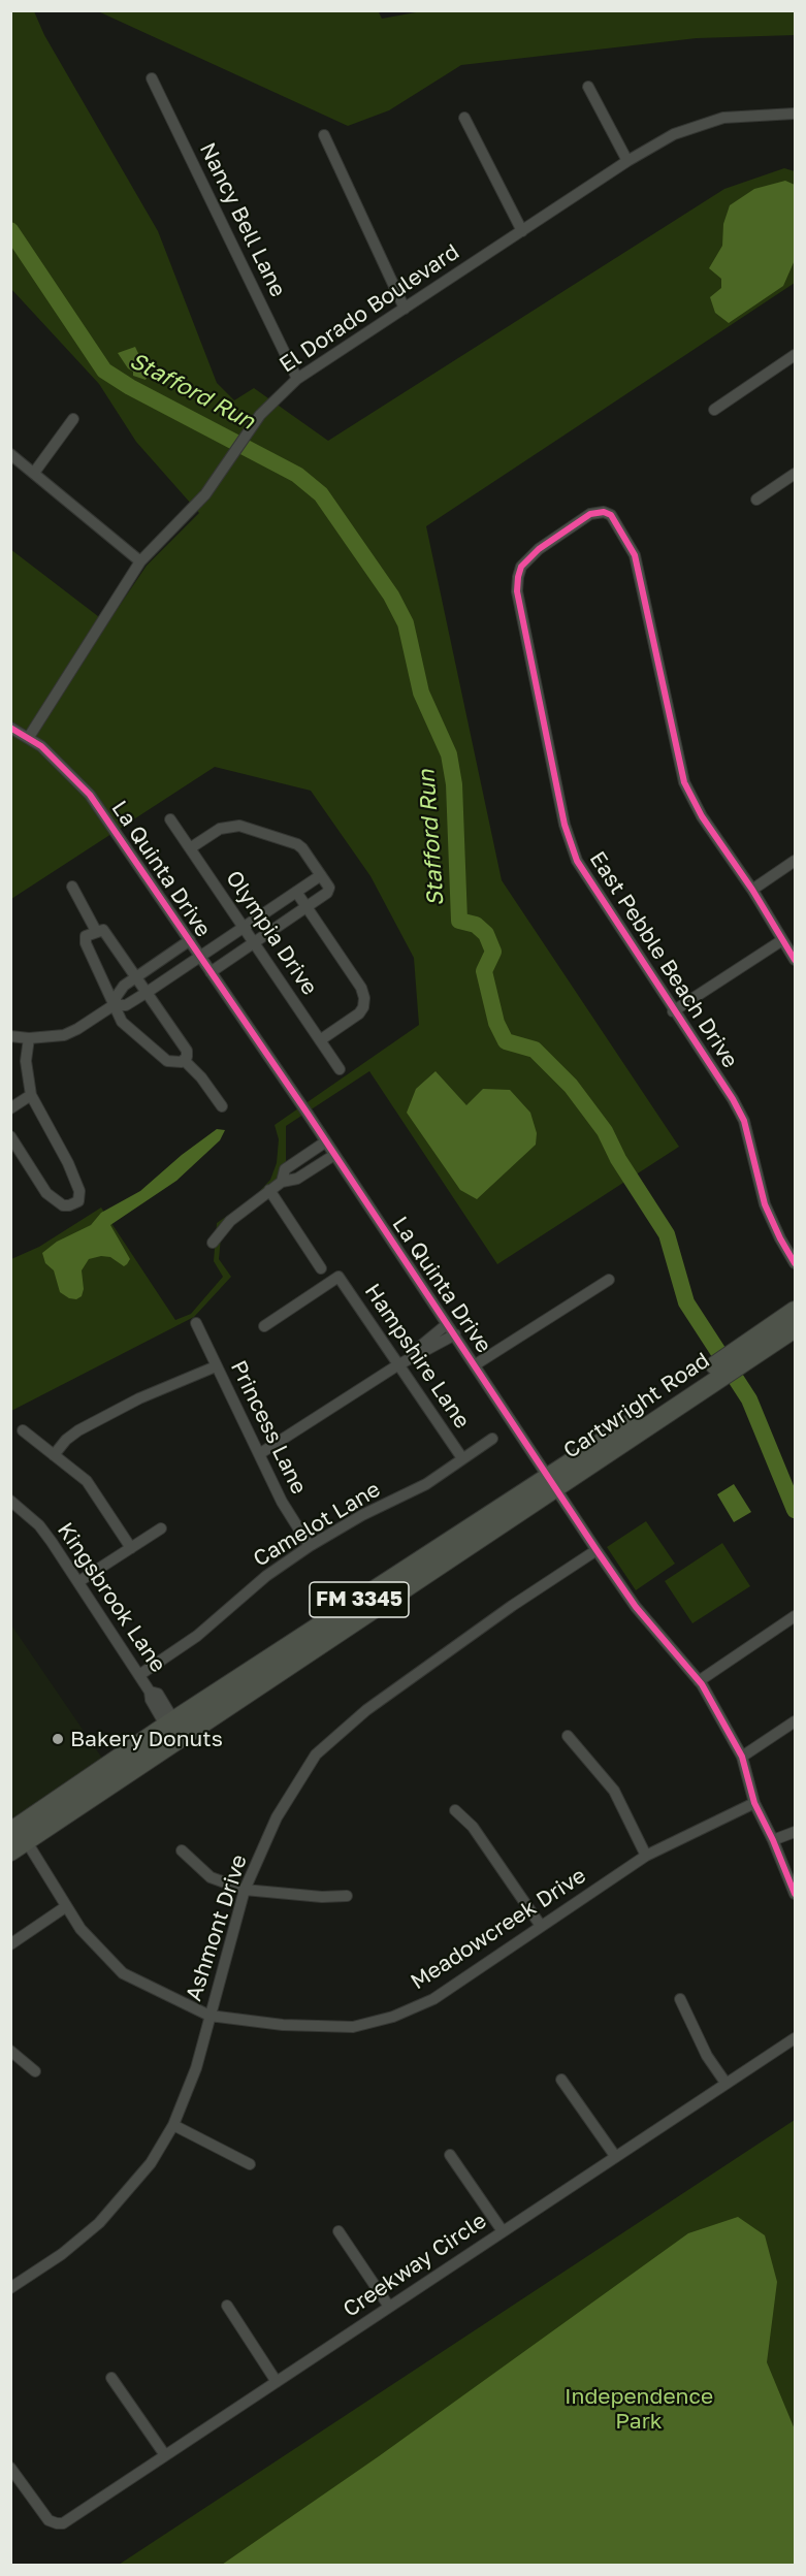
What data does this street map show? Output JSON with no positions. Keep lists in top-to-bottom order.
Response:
{
  "streets": {
    "main road": ["Cartwright Road", "FM 3345"],
    "street": [
      "Nancy Bell Lane",
      "El Dorado Boulevard",
      "La Quinta Drive",
      "Olympia Drive",
      "East Pebble Beach Drive",
      "Hampshire Lane",
      "Princess Lane",
      "Camelot Lane",
      "Kingsbrook Lane",
      "Ashmont Drive",
      "Meadowcreek Drive",
      "Creekway Circle"
    ]
  },
  "crossings": [
    ["Nancy Bell Lane", "El Dorado Boulevard"],
    ["El Dorado Boulevard", "La Quinta Drive"],
    ["La Quinta Drive", "Cartwright Road"],
    ["La Quinta Drive", "Ashmont Drive"],
    ["La Quinta Drive", "Meadowcreek Drive"],
    ["Hampshire Lane", "Camelot Lane"],
    ["Cartwright Road", "Kingsbrook Lane"],
    ["Cartwright Road", "Meadowcreek Drive"],
    ["Princess Lane", "Camelot Lane"],
    ["Camelot Lane", "Kingsbrook Lane"],
    ["Ashmont Drive", "Meadowcreek Drive"]
  ],
  "water": ["Stafford Run"],
  "parks": ["Independence Park"],
  "places": ["Bakery Donuts"]
}
